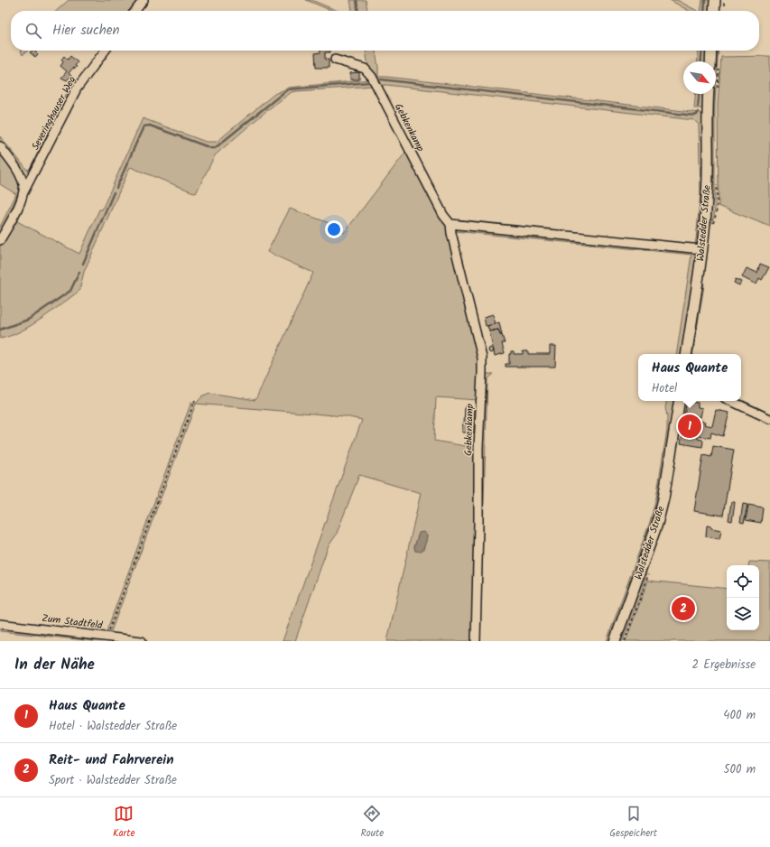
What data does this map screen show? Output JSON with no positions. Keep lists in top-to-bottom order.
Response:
{
  "streets": {
    "main road": ["Walstedder Straße"],
    "street": ["Severinghauser Weg", "Gebkenkamp", "Zum Stadtfeld"]
  },
  "north": "bottom right",
  "page": {
    "search": "Hier suchen",
    "popup": ["Haus Quante", "Hotel"],
    "pins": ["1", "2"],
    "heading": ["In der Nähe", "2 Ergebnisse"],
    "list": [
      {
        "mark": "1",
        "name": "Haus Quante",
        "note": "Hotel · Walstedder Straße",
        "value": "400 m"
      },
      {
        "mark": "2",
        "name": "Reit- und Fahrverein",
        "note": "Sport · Walstedder Straße",
        "value": "500 m"
      }
    ],
    "nav": ["Karte", "Route", "Gespeichert"]
  }
}
